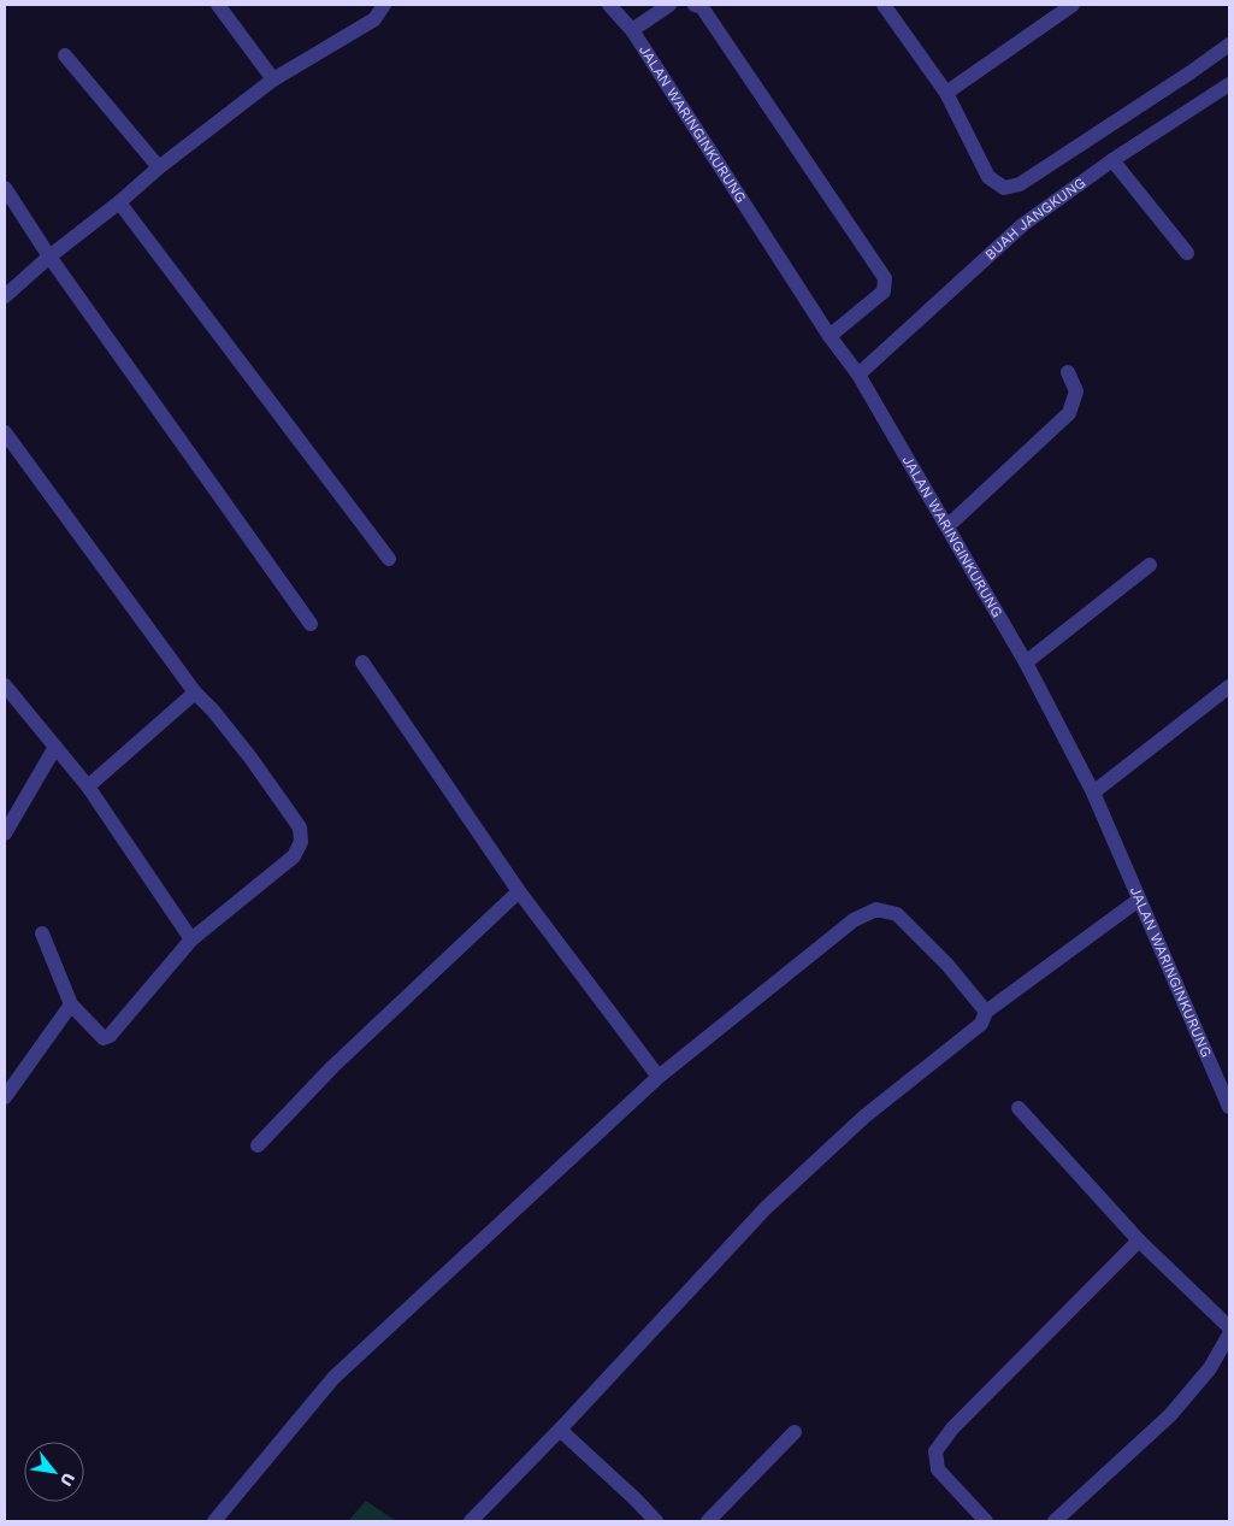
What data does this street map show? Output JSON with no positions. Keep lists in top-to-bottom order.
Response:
{
  "streets": {
    "street": ["JALAN WARINGINKURUNG", "BUAH JANGKUNG"]
  },
  "crossings": [
    ["JALAN WARINGINKURUNG", "BUAH JANGKUNG"]
  ],
  "north": "bottom right"
}
